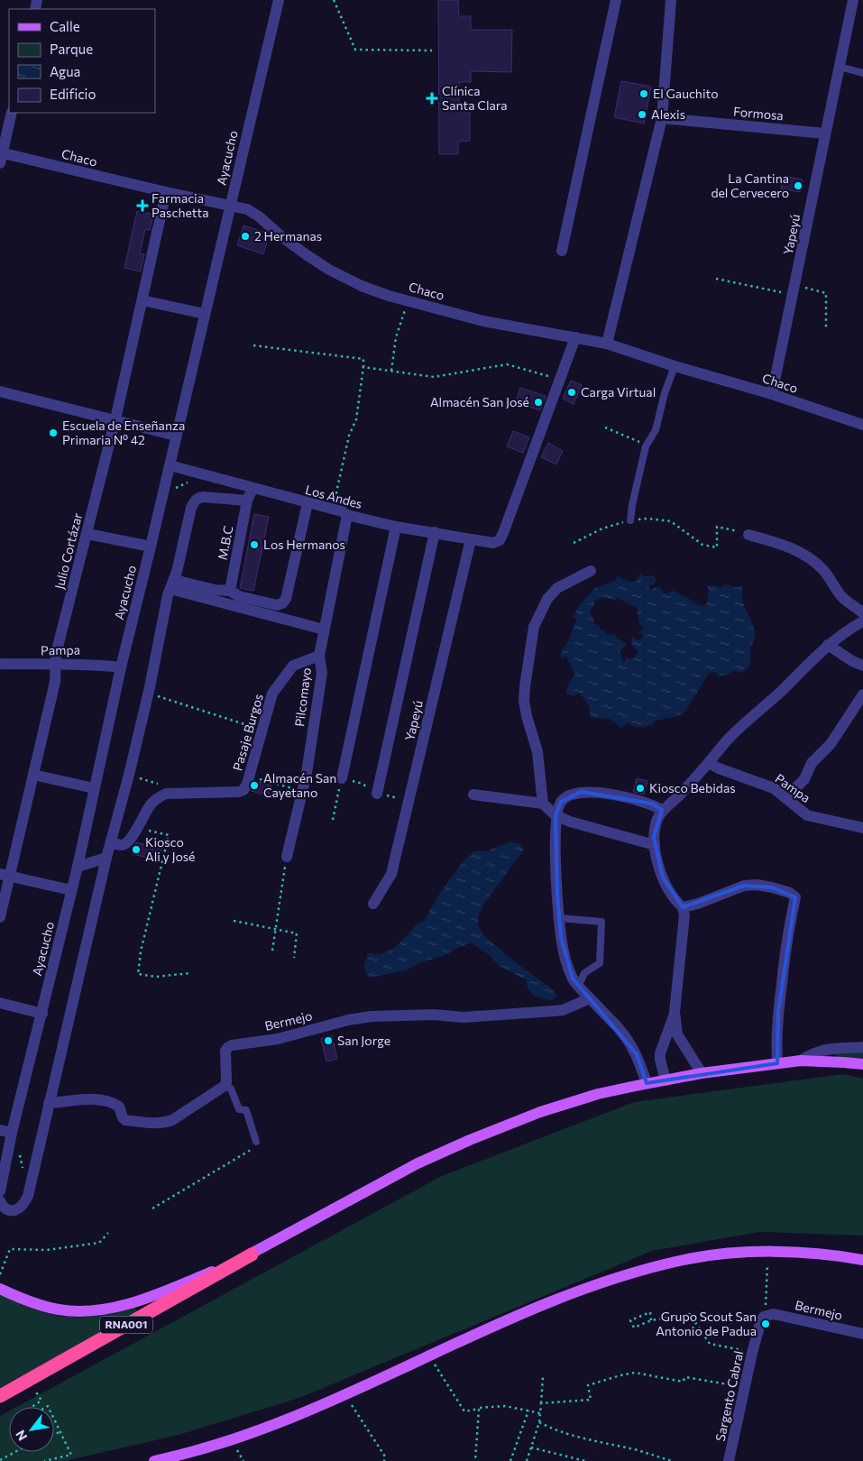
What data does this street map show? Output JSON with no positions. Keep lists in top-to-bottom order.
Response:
{
  "streets": {
    "highway": ["RNA001"],
    "street": [
      "Formosa",
      "Chaco",
      "Ayacucho",
      "Yapeyú",
      "Los Andes",
      "M.B.C",
      "Julio Cortázar",
      "Pampa",
      "Pilcomayo",
      "Pasaje Burgos",
      "Bermejo",
      "Sargento Cabral"
    ]
  },
  "crossings": [
    ["Formosa", "Yapeyú"],
    ["Chaco", "Ayacucho"],
    ["Chaco", "Yapeyú"],
    ["Chaco", "Julio Cortázar"],
    ["Ayacucho", "Los Andes"],
    ["Ayacucho", "Pampa"],
    ["Yapeyú", "Los Andes"],
    ["Los Andes", "Pilcomayo"],
    ["Julio Cortázar", "Pampa"],
    ["Pilcomayo", "Pasaje Burgos"],
    ["Bermejo", "Sargento Cabral"]
  ],
  "places": {
    "other": [
      "El Gauchito",
      "Alexis",
      "La Cantina del Cervecero",
      "2 Hermanas",
      "Carga Virtual",
      "Almacén San José",
      "Escuela de Enseñanza Primaria Nº 42",
      "Los Hermanos",
      "Almacén San Cayetano",
      "Kiosco Bebidas",
      "Kiosco Ali y José",
      "San Jorge",
      "Grupo Scout San Antonio de Padua"
    ],
    "health": ["Clínica Santa Clara", "Farmacia Paschetta"]
  },
  "legend": [
    "Calle",
    "Parque",
    "Agua",
    "Edificio"
  ],
  "north": "bottom left"
}
